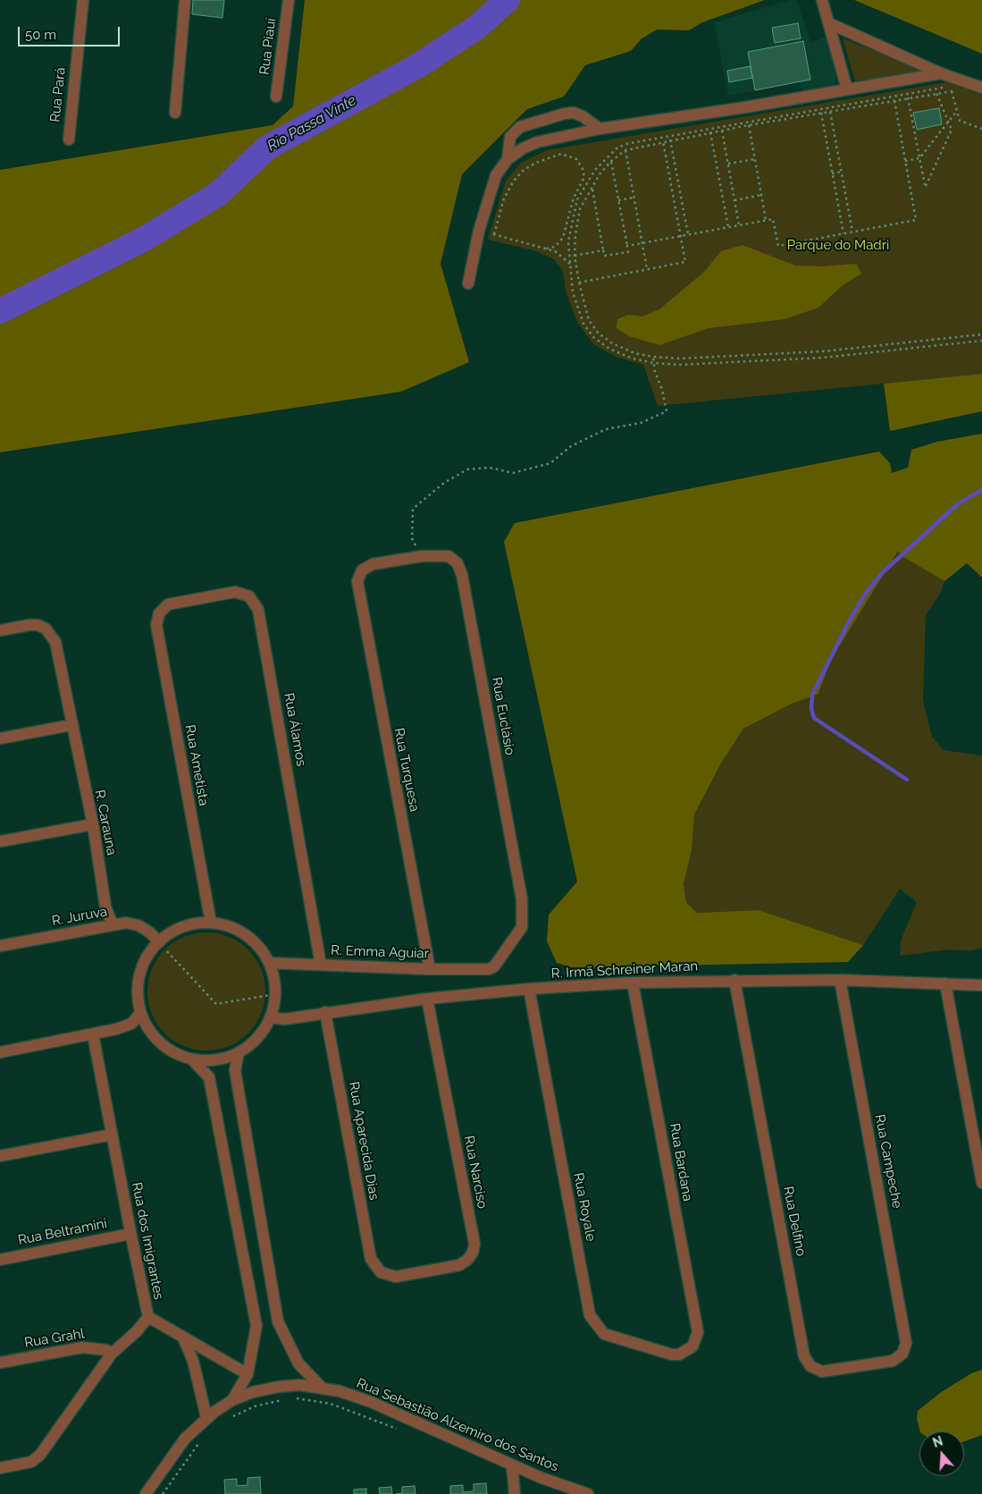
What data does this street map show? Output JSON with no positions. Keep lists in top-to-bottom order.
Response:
{
  "streets": {
    "street": [
      "Rua Piauí",
      "Rua Pará",
      "Rua Euclásio",
      "Rua Álamos",
      "Rua Ametista",
      "Rua Turquesa",
      "R. Carauna",
      "R. Juruva",
      "R. Emma Aguiar",
      "R. Irmã Schreiner Maran",
      "Rua Aparecida Dias",
      "Rua Campeche",
      "Rua Bardana",
      "Rua Narciso",
      "Rua Royale",
      "Rua Delfino",
      "Rua Beltramini",
      "Rua dos Imigrantes",
      "Rua Grahl",
      "Rua Sebastião Alzemiro dos Santos"
    ]
  },
  "crossings": [
    ["Rua Euclásio", "Rua Turquesa"],
    ["Rua Euclásio", "R. Emma Aguiar"],
    ["Rua Álamos", "Rua Ametista"],
    ["Rua Álamos", "R. Emma Aguiar"],
    ["Rua Turquesa", "R. Emma Aguiar"],
    ["R. Carauna", "R. Juruva"],
    ["R. Irmã Schreiner Maran", "Rua Aparecida Dias"],
    ["R. Irmã Schreiner Maran", "Rua Campeche"],
    ["R. Irmã Schreiner Maran", "Rua Bardana"],
    ["R. Irmã Schreiner Maran", "Rua Narciso"],
    ["R. Irmã Schreiner Maran", "Rua Royale"],
    ["R. Irmã Schreiner Maran", "Rua Delfino"],
    ["Rua Aparecida Dias", "Rua Narciso"],
    ["Rua Campeche", "Rua Delfino"],
    ["Rua Bardana", "Rua Royale"],
    ["Rua Beltramini", "Rua dos Imigrantes"],
    ["Rua dos Imigrantes", "Rua Grahl"]
  ],
  "water": ["Rio Passa Vinte"],
  "parks": ["Parque do Madri"],
  "scale_bar": "50 m",
  "north": "top"
}
